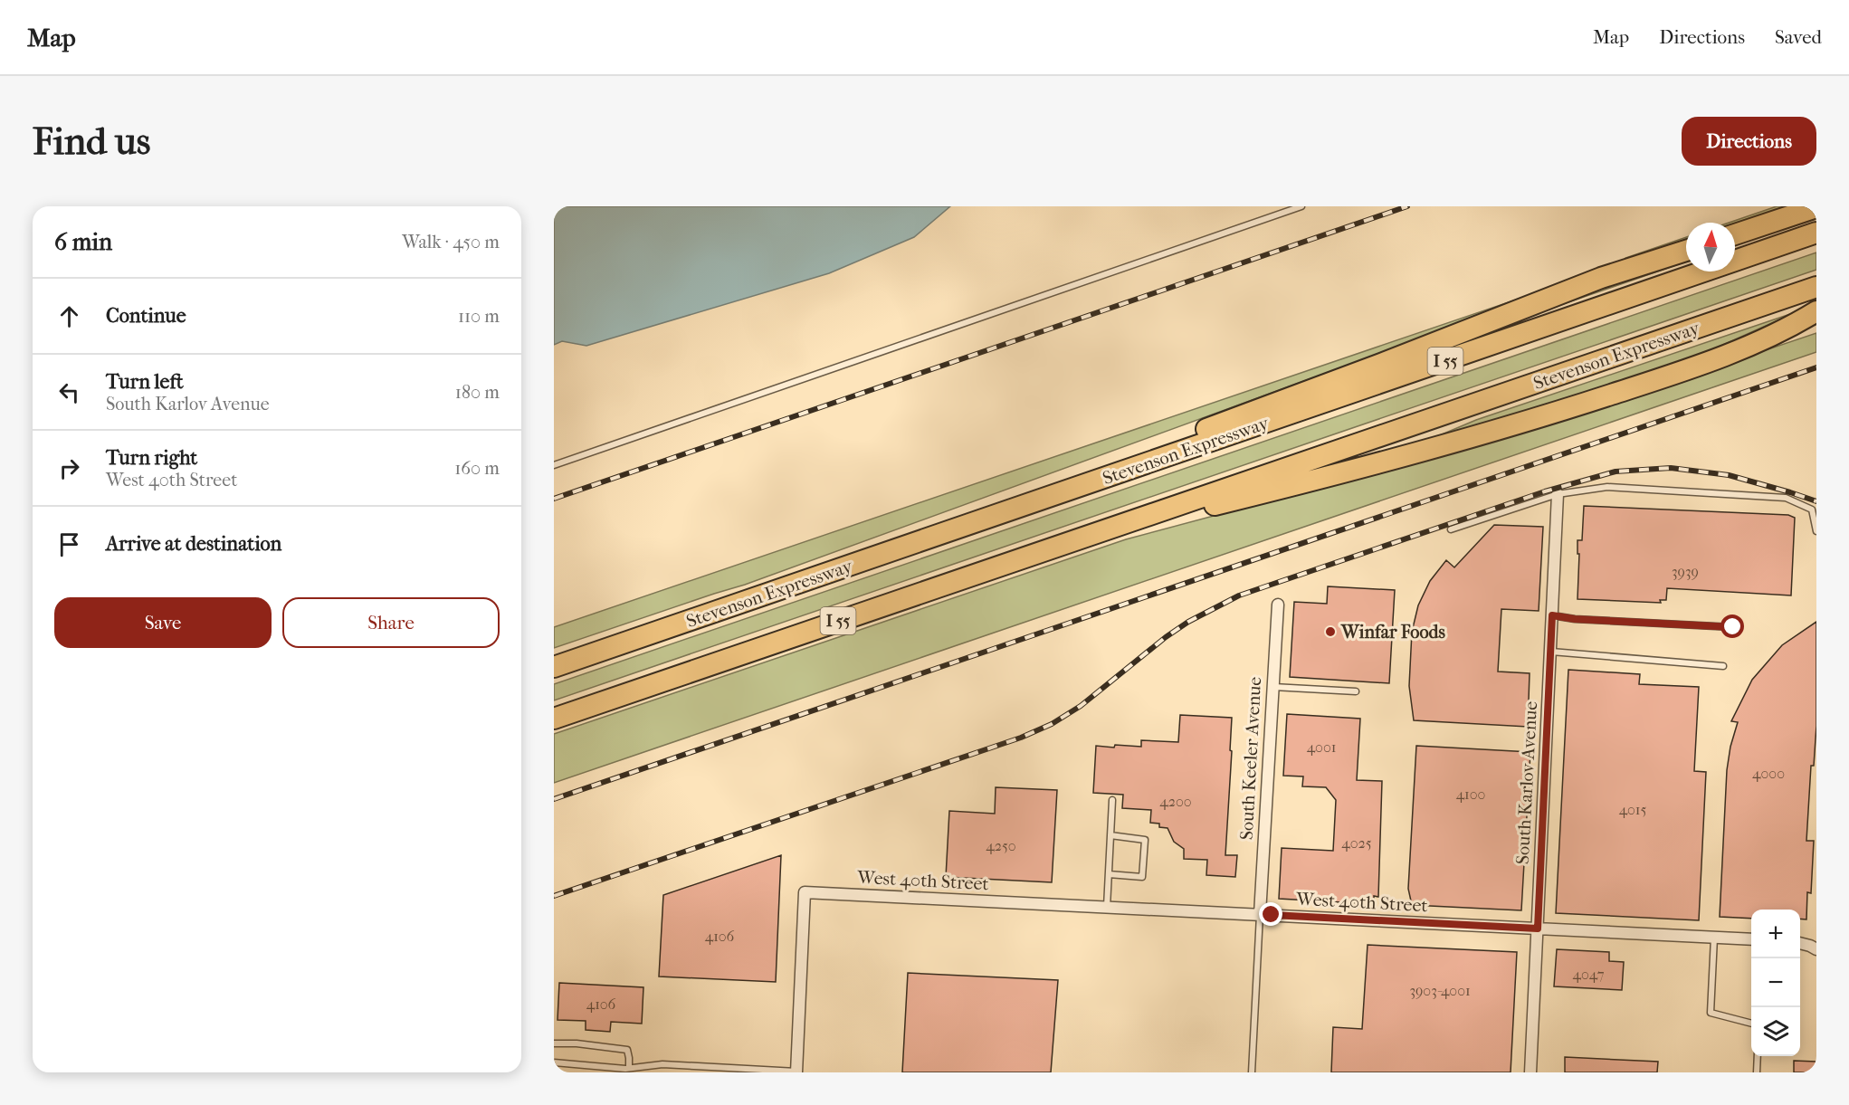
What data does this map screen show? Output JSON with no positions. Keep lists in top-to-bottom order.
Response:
{
  "streets": {
    "highway": ["Stevenson Expressway", "I 55"],
    "street": ["South Keeler Avenue", "South Karlov Avenue", "West 40th Street"]
  },
  "crossings": [
    ["South Keeler Avenue", "West 40th Street"],
    ["South Karlov Avenue", "West 40th Street"]
  ],
  "places": ["Winfar Foods"],
  "house_numbers": [
    "3939",
    "4001",
    "4000",
    "4100",
    "4200",
    "4015",
    "4025",
    "4250",
    "4106",
    "4047",
    "3903-4001",
    "4106"
  ],
  "north": "top",
  "page": {
    "header": "Map",
    "nav": ["Map", "Directions", "Saved"],
    "buttons": [
      "Directions",
      ["Save", "Share"]
    ],
    "title": "Find us",
    "heading": ["6 min", "Walk · 450 m"],
    "list": [
      ["Continue", "110 m"],
      ["Turn left", "South Karlov Avenue", "180 m"],
      ["Turn right", "West 40th Street", "160 m"],
      "Arrive at destination"
    ],
    "map_buttons": ["+", "−"]
  }
}
